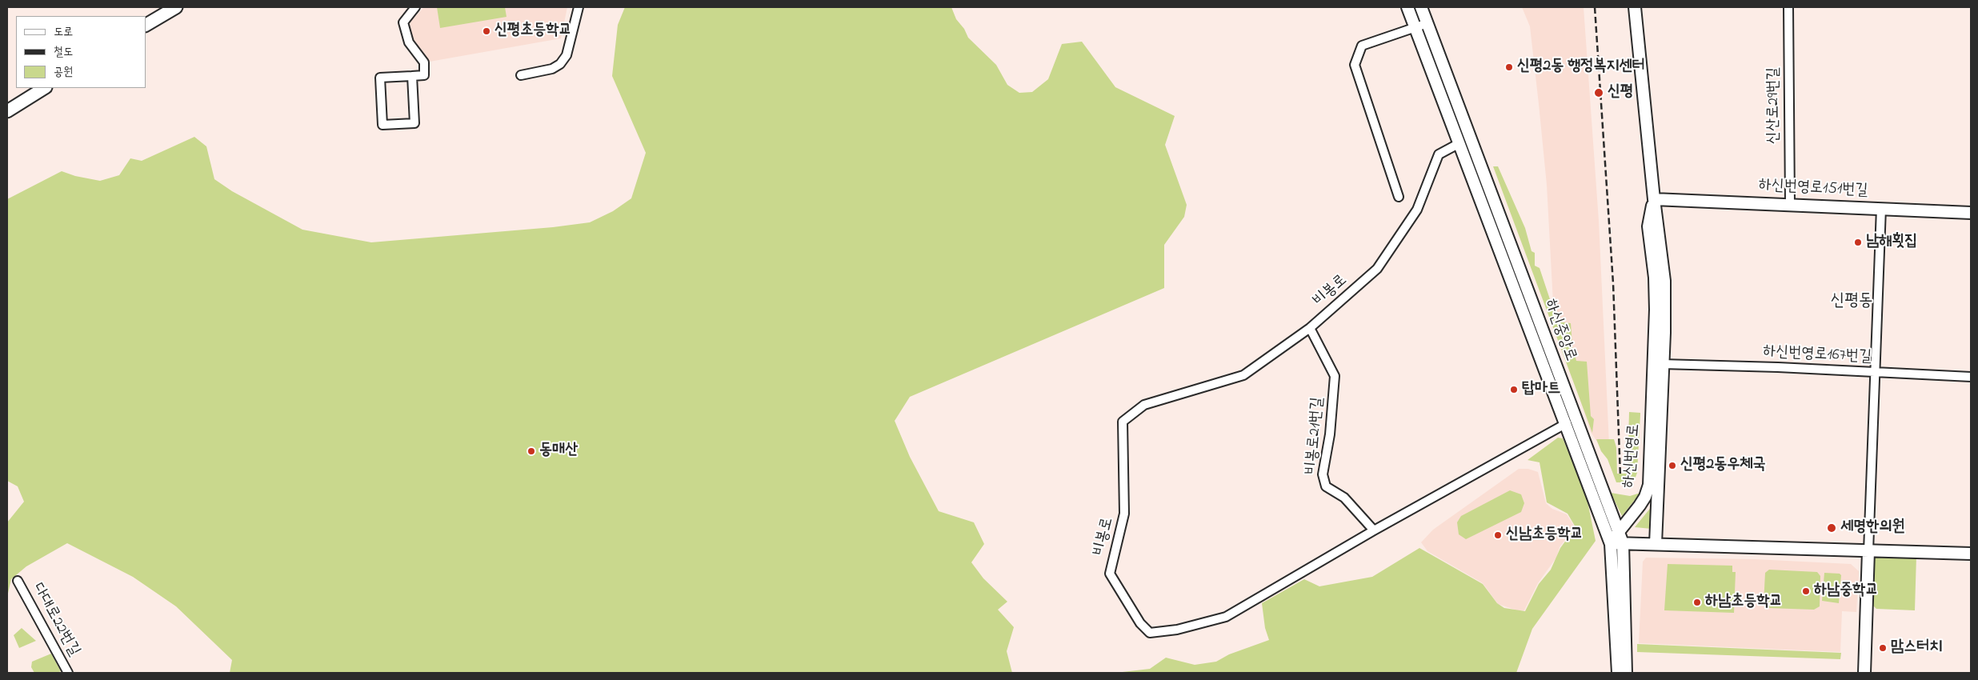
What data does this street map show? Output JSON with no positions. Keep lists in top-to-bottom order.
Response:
{
  "streets": {
    "street": [
      "신산로29번길",
      "하신번영로151번길",
      "비봉로",
      "하신중앙로",
      "하신번영로167번길",
      "비봉로21번길",
      "하신번영로",
      "다대로22번길"
    ]
  },
  "crossings": [
    ["신산로29번길", "하신번영로151번길"],
    ["하신번영로151번길", "하신번영로"],
    ["비봉로", "하신중앙로"],
    ["비봉로", "비봉로21번길"],
    ["하신중앙로", "하신번영로"],
    ["하신번영로167번길", "하신번영로"]
  ],
  "districts": ["신평동"],
  "places": [
    "신평초등학교",
    "신평2동 행정복지센터",
    "신평",
    "남해횟집",
    "탑마트",
    "동매산",
    "신평2동우체국",
    "세명한의원",
    "신남초등학교",
    "하남중학교",
    "하남초등학교",
    "맘스터치"
  ],
  "legend": ["도로", "철도", "공원"]
}
